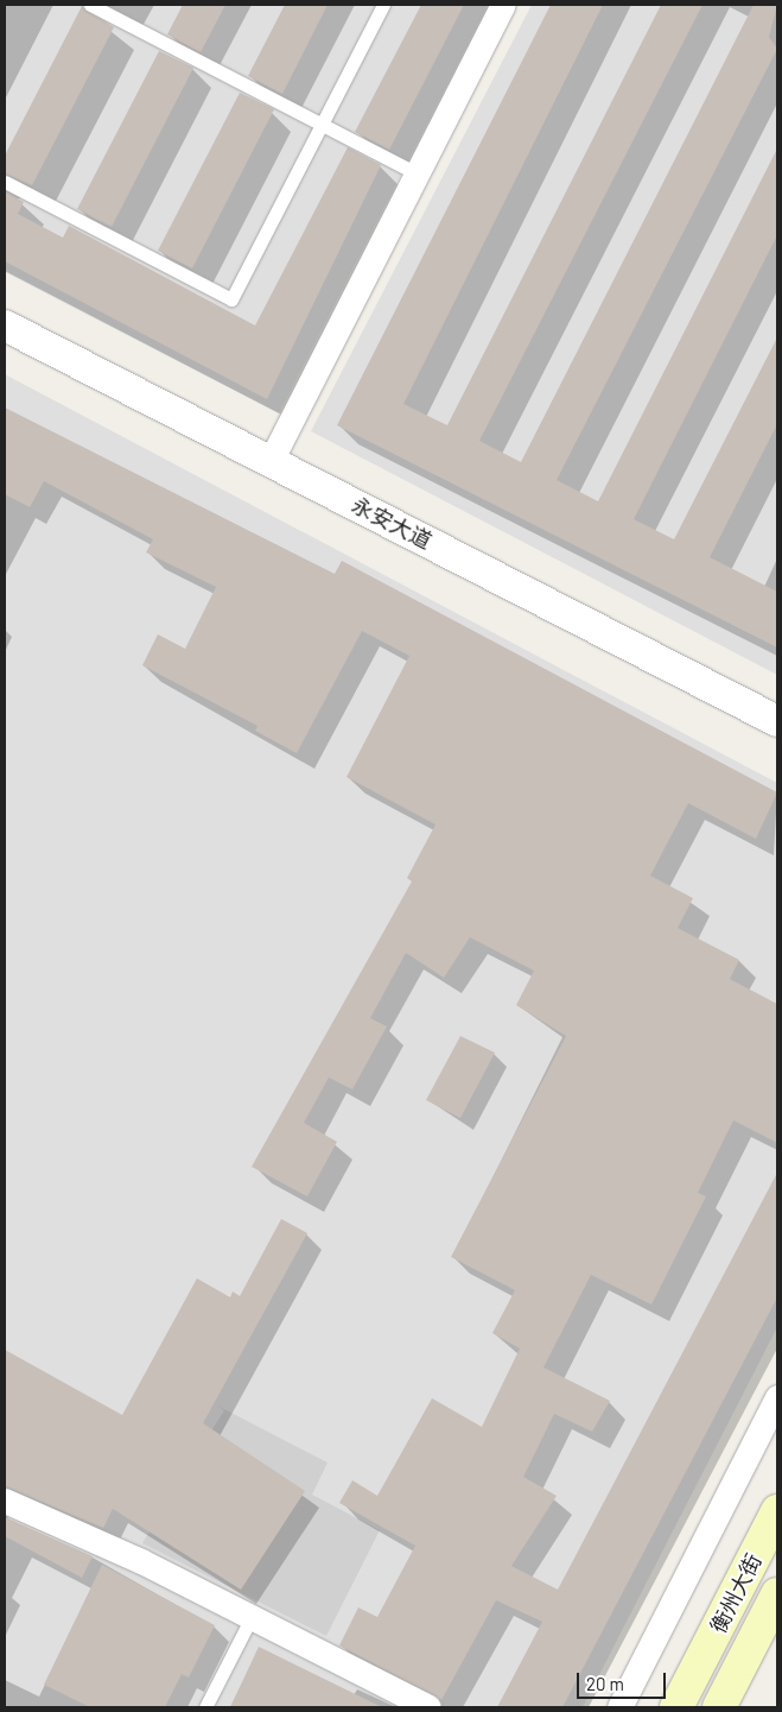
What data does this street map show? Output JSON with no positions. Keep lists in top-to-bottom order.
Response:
{
  "streets": {
    "main road": ["衡州大街"],
    "street": ["永安大道"]
  },
  "scale_bar": "20 m"
}
